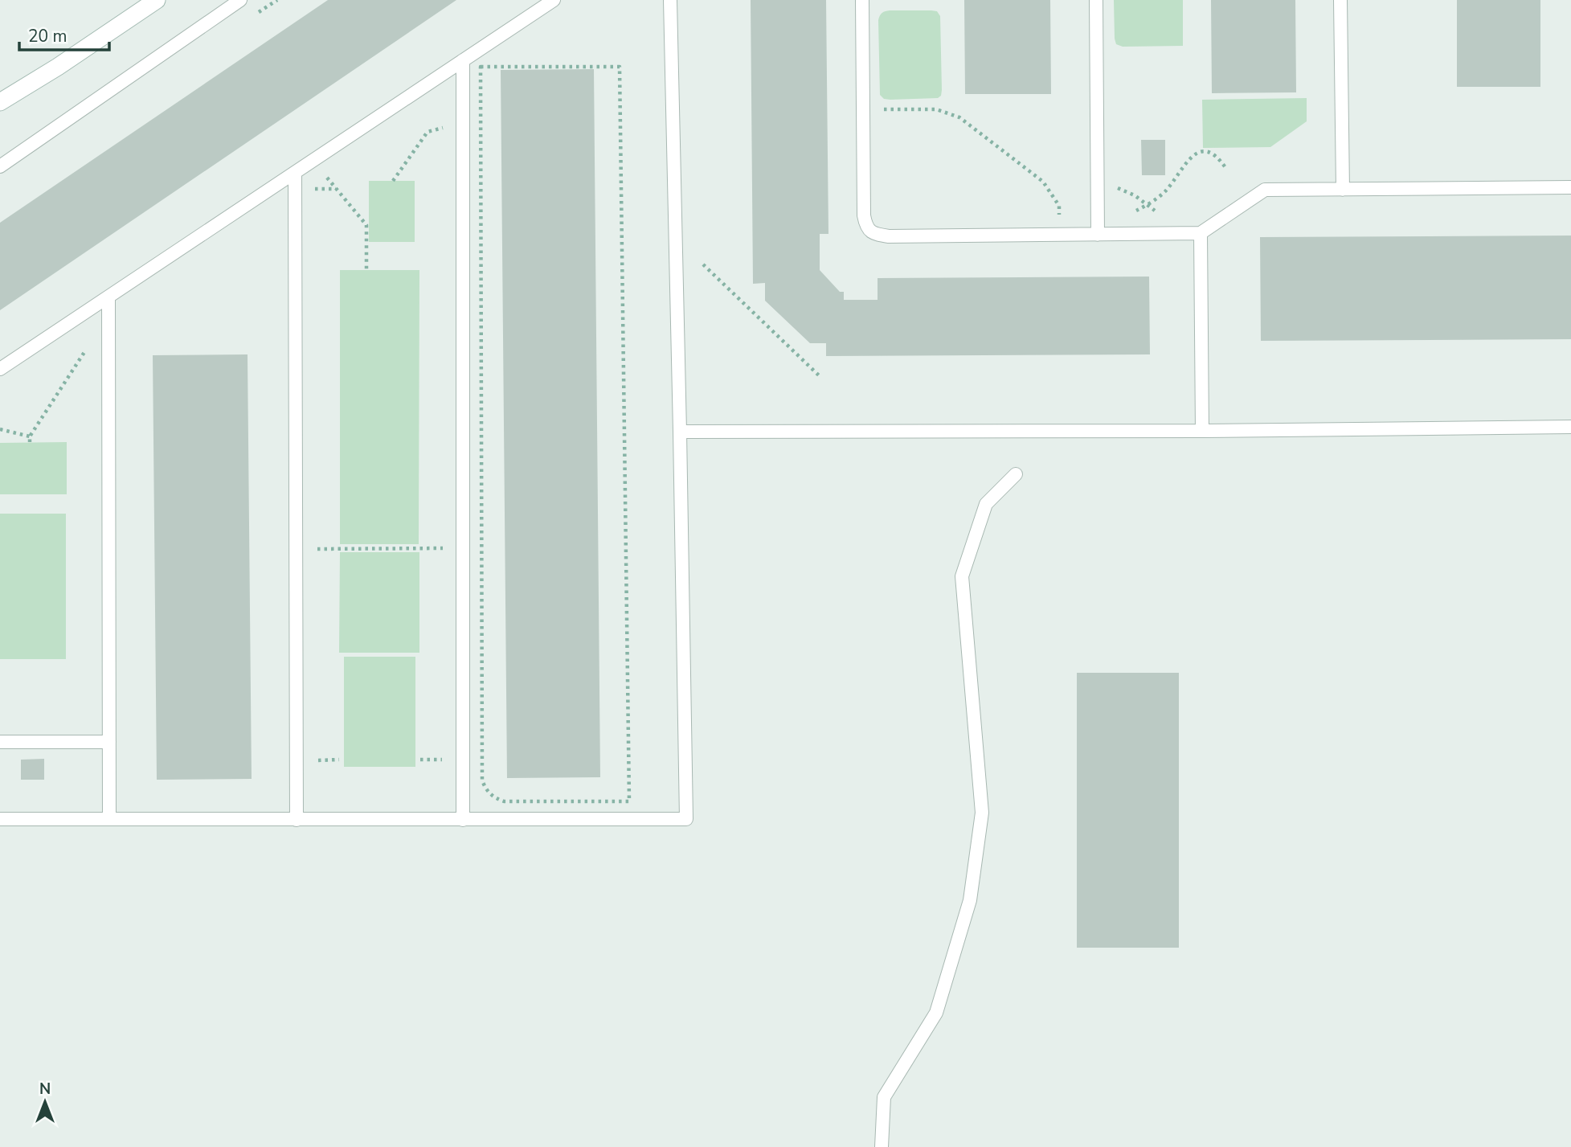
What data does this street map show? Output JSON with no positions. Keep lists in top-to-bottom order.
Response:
{
  "scale_bar": "20 m",
  "north": "top"
}
